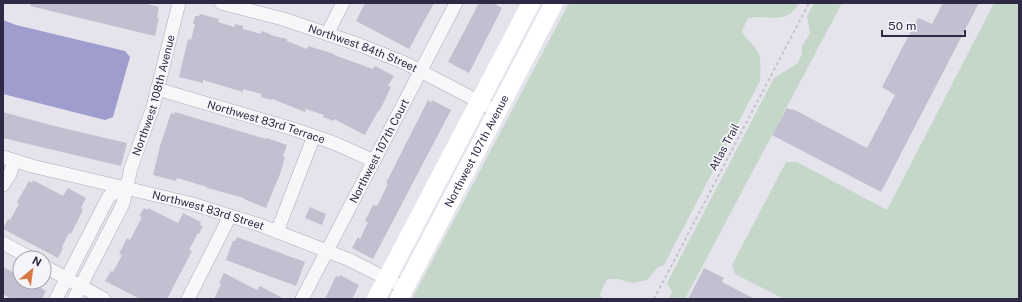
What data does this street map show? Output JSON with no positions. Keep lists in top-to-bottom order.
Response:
{
  "streets": {
    "main road": ["Northwest 107th Avenue"],
    "street": [
      "Northwest 84th Street",
      "Northwest 108th Avenue",
      "Northwest 83rd Terrace",
      "Northwest 107th Court",
      "Northwest 83rd Street"
    ],
    "path": ["Atlas Trail"]
  },
  "crossings": [
    ["Northwest 84th Street", "Northwest 107th Court"],
    ["Northwest 84th Street", "Northwest 107th Avenue"],
    ["Northwest 108th Avenue", "Northwest 83rd Terrace"],
    ["Northwest 108th Avenue", "Northwest 83rd Street"],
    ["Northwest 83rd Terrace", "Northwest 107th Court"],
    ["Northwest 107th Court", "Northwest 83rd Street"],
    ["Northwest 107th Avenue", "Northwest 83rd Street"]
  ],
  "scale_bar": "50 m",
  "north": "top right"
}
